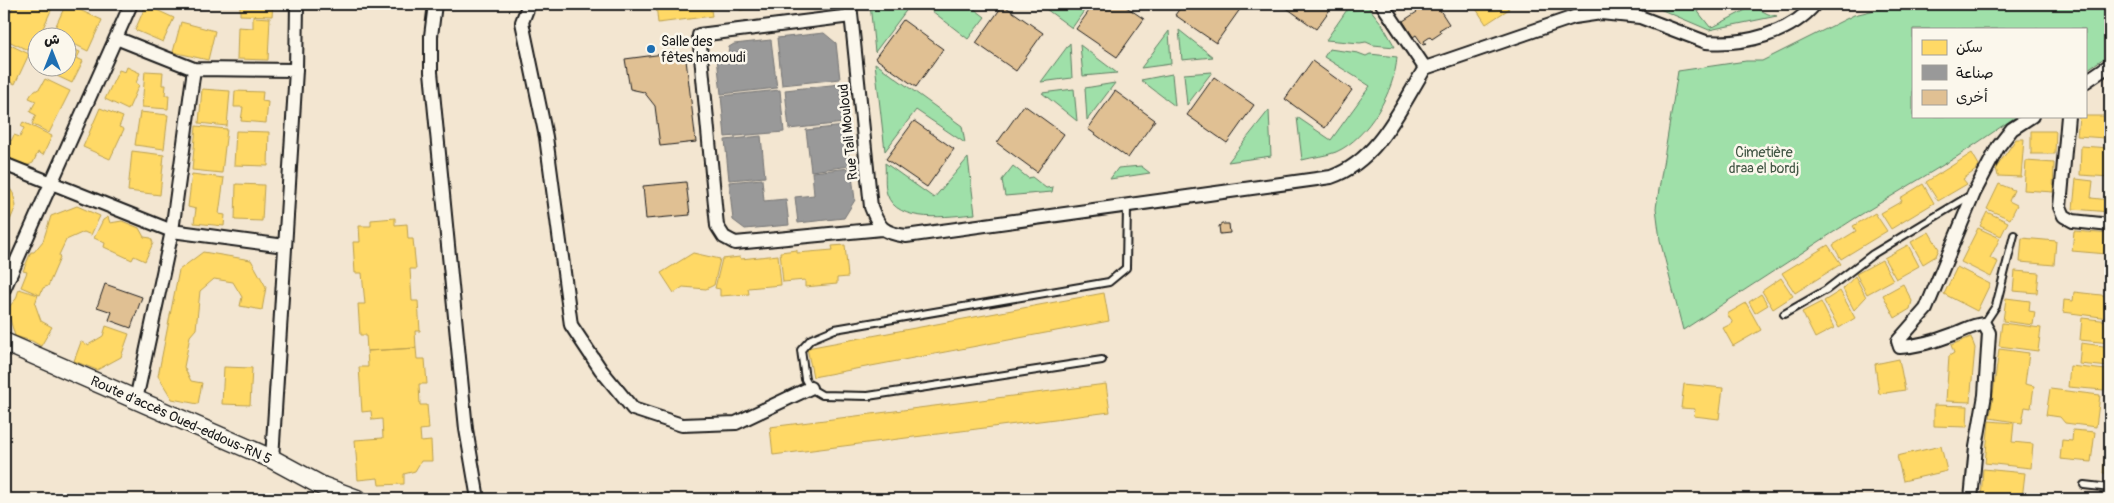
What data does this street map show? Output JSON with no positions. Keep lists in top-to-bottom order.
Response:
{
  "streets": {
    "main road": ["Route d'accès Oued-eddous-RN 5"],
    "street": ["Rue Tali Mouloud"]
  },
  "parks": ["Cimetière draa el bordj"],
  "places": ["Salle des fêtes hamoudi"],
  "legend": ["سكن", "صناعة", "أخرى"],
  "north": "top"
}
